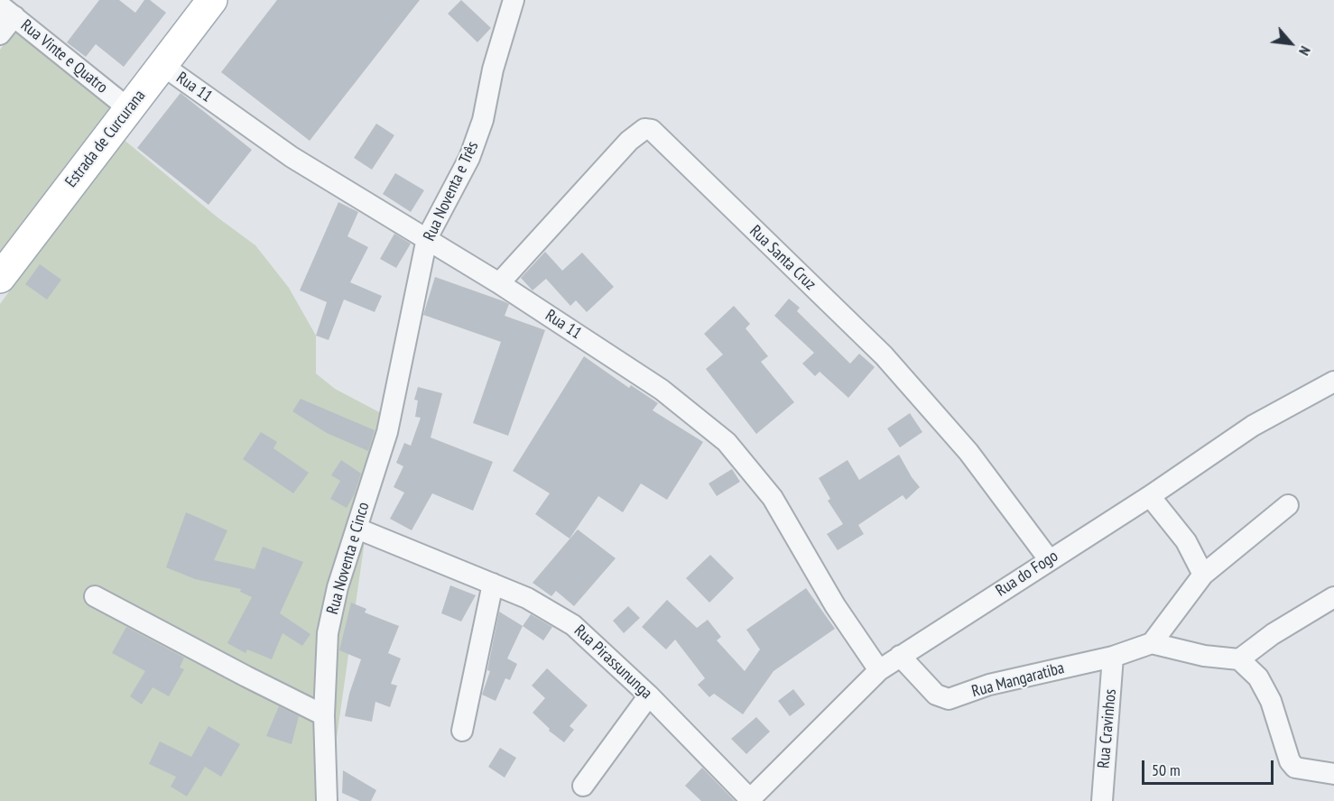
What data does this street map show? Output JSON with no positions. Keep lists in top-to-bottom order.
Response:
{
  "streets": {
    "main road": ["Estrada de Curcurana"],
    "street": [
      "Rua Vinte e Quatro",
      "Rua 11",
      "Rua Noventa e Três",
      "Rua Santa Cruz",
      "Rua Noventa e Cinco",
      "Rua do Fogo",
      "Rua Pirassununga",
      "Rua Mangaratiba",
      "Rua Cravinhos"
    ]
  },
  "crossings": [
    ["Rua Vinte e Quatro", "Estrada de Curcurana"],
    ["Rua 11", "Estrada de Curcurana"],
    ["Rua 11", "Rua Noventa e Três"],
    ["Rua 11", "Rua Santa Cruz"],
    ["Rua 11", "Rua do Fogo"],
    ["Rua Noventa e Três", "Rua Noventa e Cinco"],
    ["Rua Santa Cruz", "Rua do Fogo"],
    ["Rua Noventa e Cinco", "Rua Pirassununga"],
    ["Rua do Fogo", "Rua Pirassununga"],
    ["Rua do Fogo", "Rua Mangaratiba"],
    ["Rua Mangaratiba", "Rua Cravinhos"]
  ],
  "scale_bar": "50 m",
  "north": "bottom right"
}
